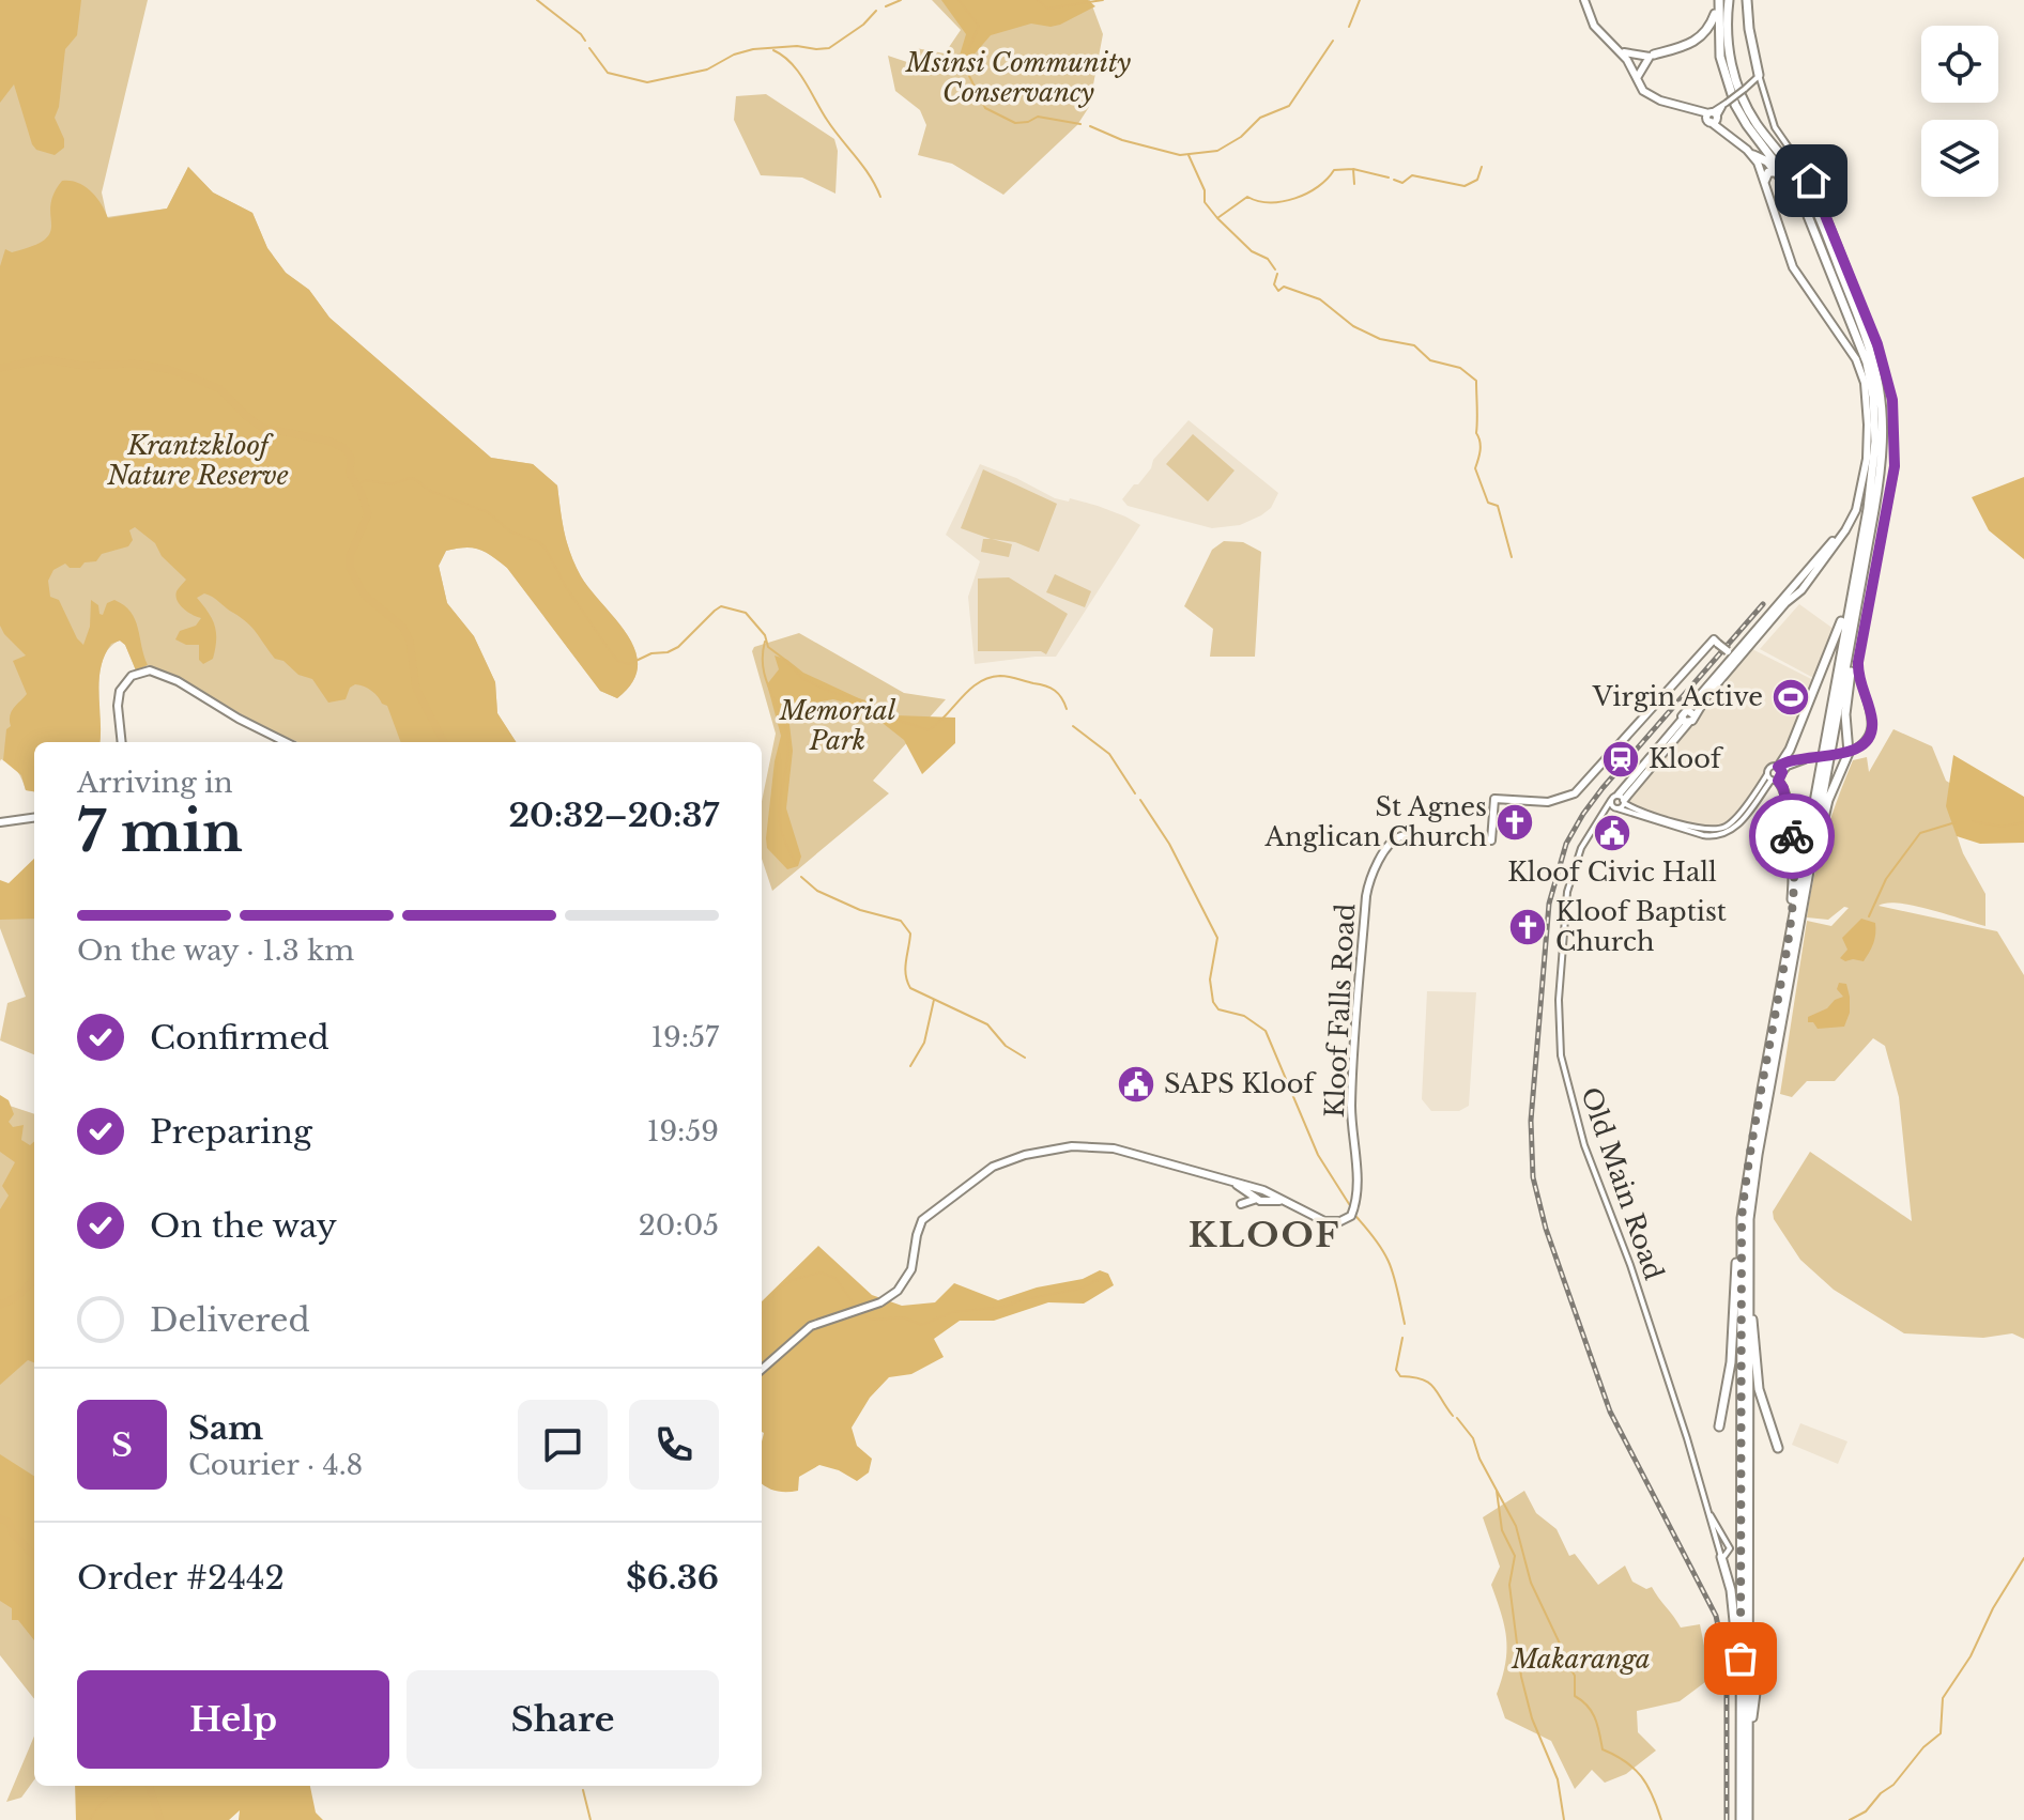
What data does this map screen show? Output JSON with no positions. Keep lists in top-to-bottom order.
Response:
{
  "streets": {
    "main road": ["Kloof Falls Road", "Old Main Road"]
  },
  "districts": ["KLOOF"],
  "parks": [
    "Msinsi Community Conservancy",
    "Krantzkloof Nature Reserve",
    "Memorial Park",
    "Makaranga"
  ],
  "places": {
    "sports": ["Virgin Active"],
    "station": ["Kloof"],
    "church": ["St Agnes Anglican Church", "Kloof Baptist Church"],
    "public building": ["Kloof Civic Hall", "SAPS Kloof"]
  },
  "page": {
    "heading": ["7 min", "Arriving in", "20:32–20:37"],
    "panel": [
      "Sam",
      "Courier · 4.8",
      "Order #2442",
      "$6.36"
    ],
    "bar": "On the way · 1.3 km",
    "list": [
      ["Confirmed", "19:57"],
      ["Preparing", "19:59"],
      ["On the way", "20:05"],
      "Delivered"
    ],
    "round": "S",
    "buttons": ["Help", "Share"]
  }
}
